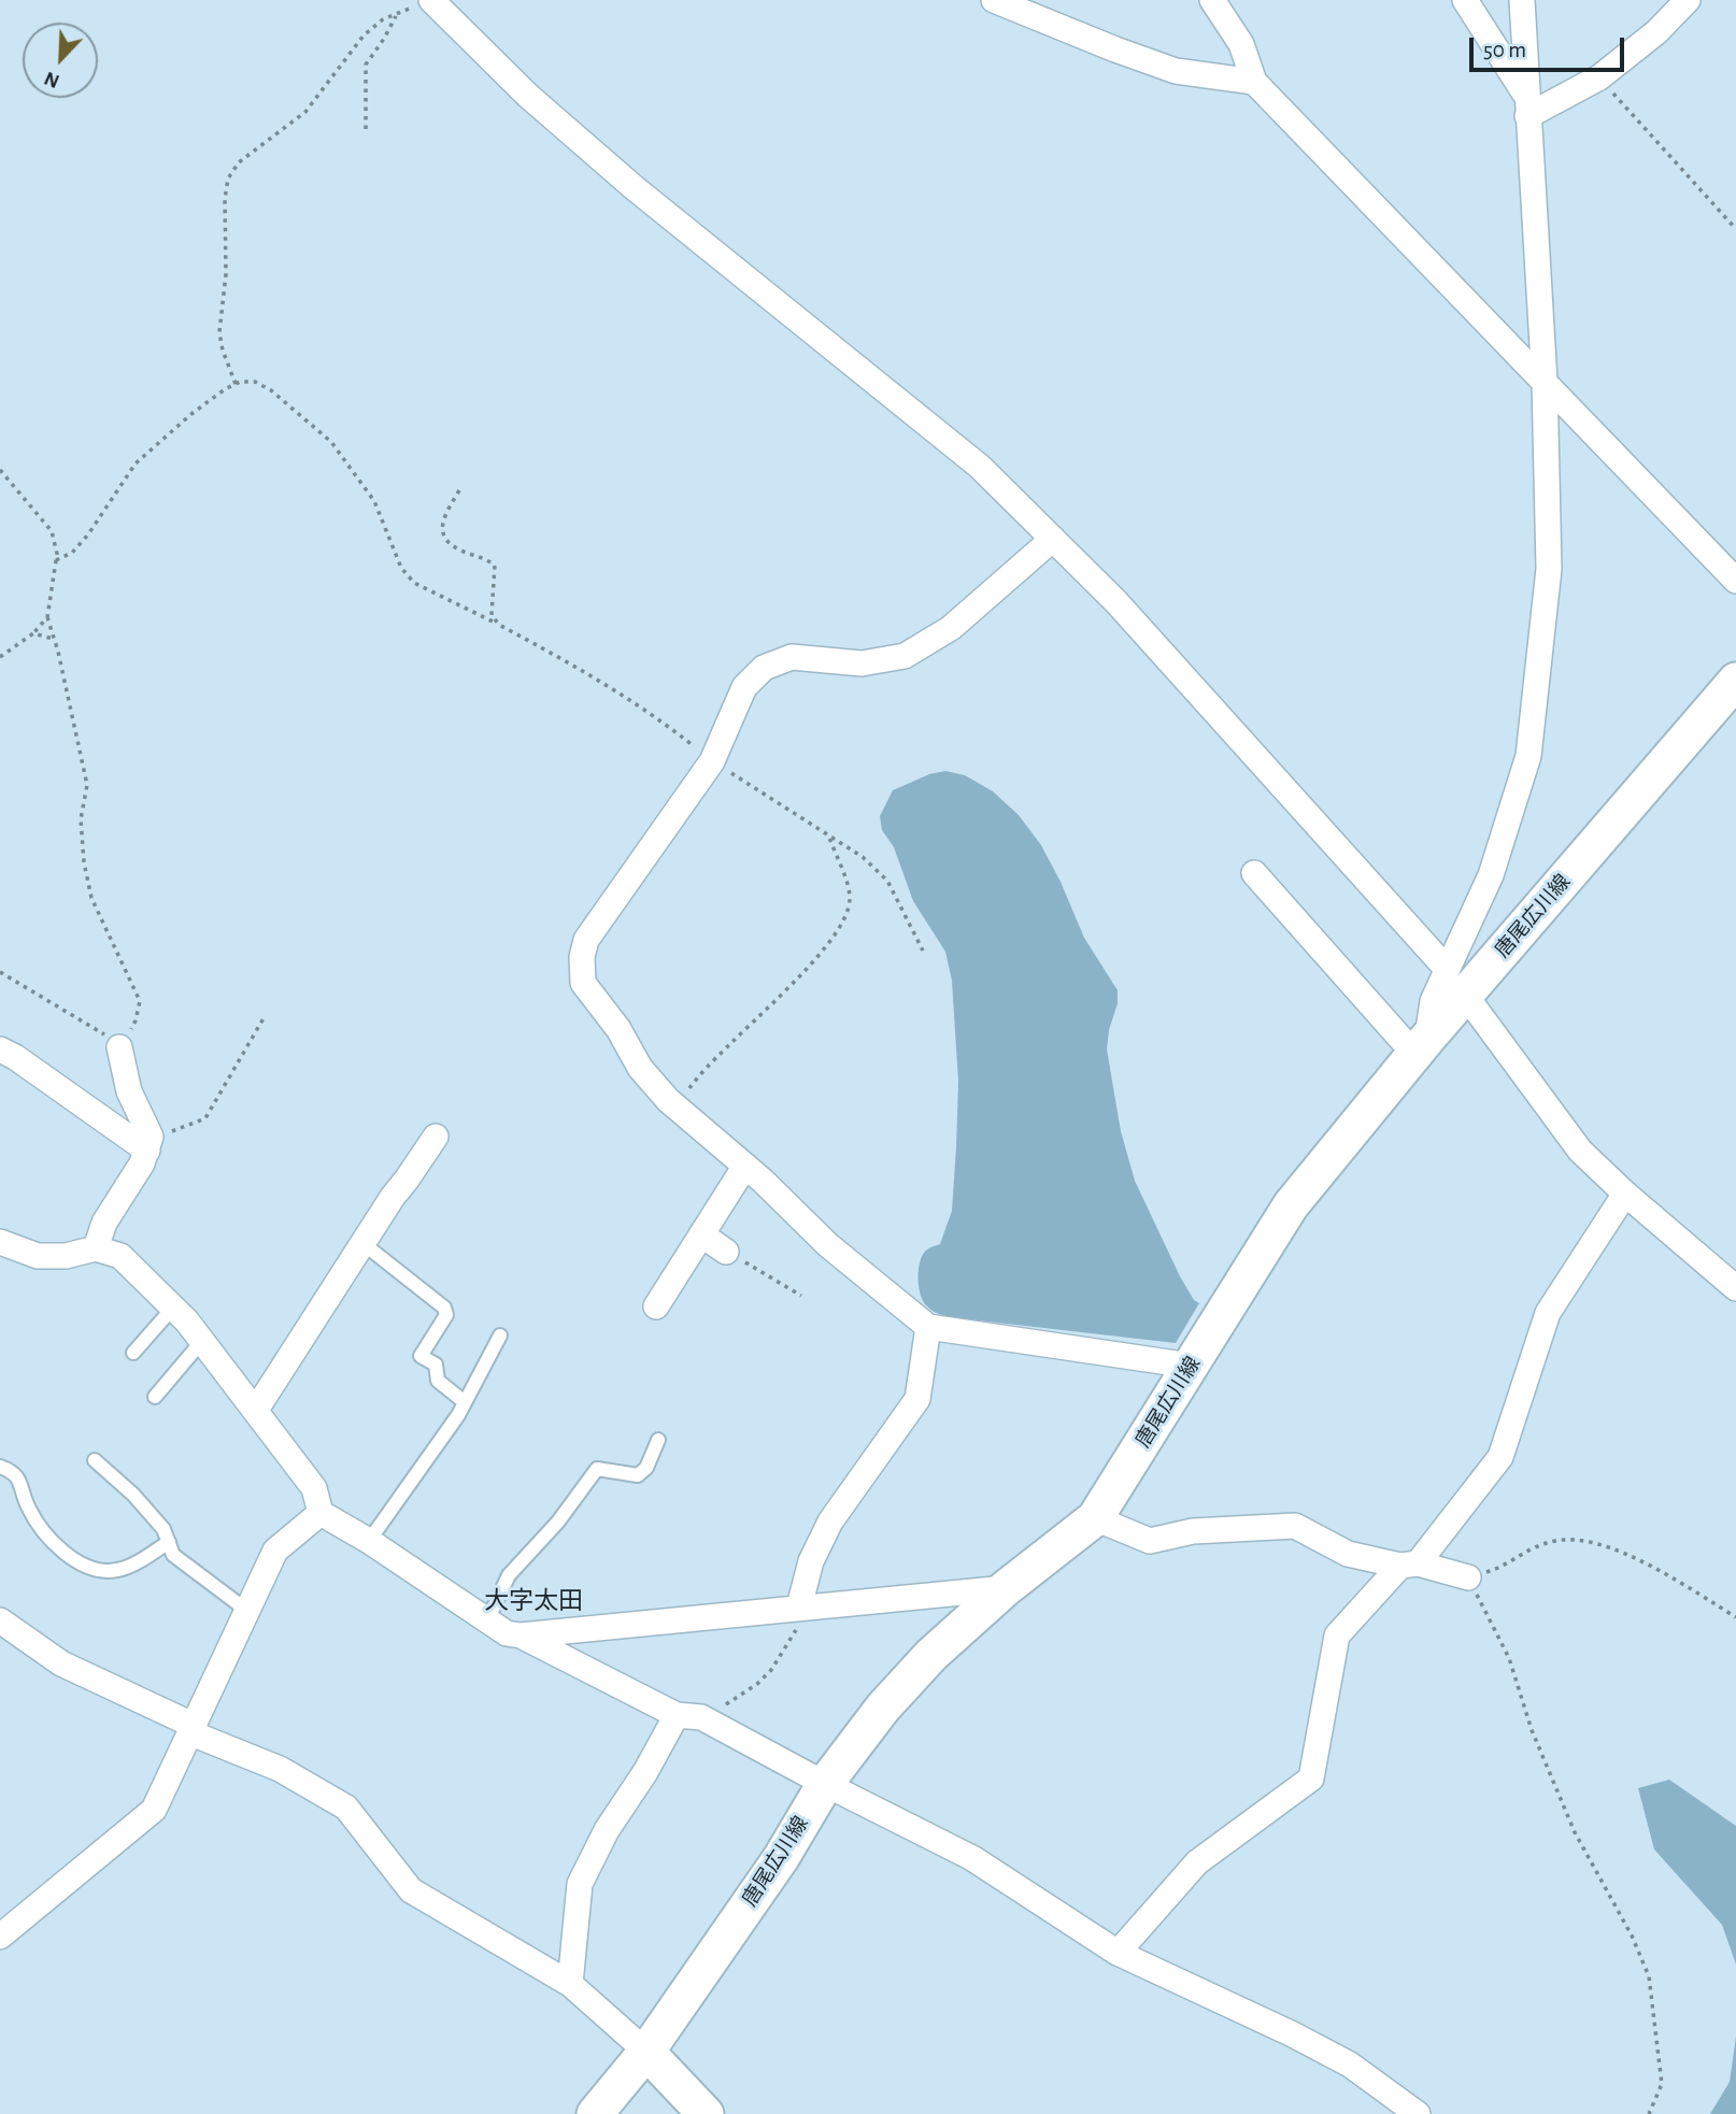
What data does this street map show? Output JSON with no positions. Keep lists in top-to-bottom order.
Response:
{
  "streets": {
    "main road": ["唐尾広川線"]
  },
  "districts": ["大字太田"],
  "scale_bar": "50 m",
  "north": "bottom left"
}
